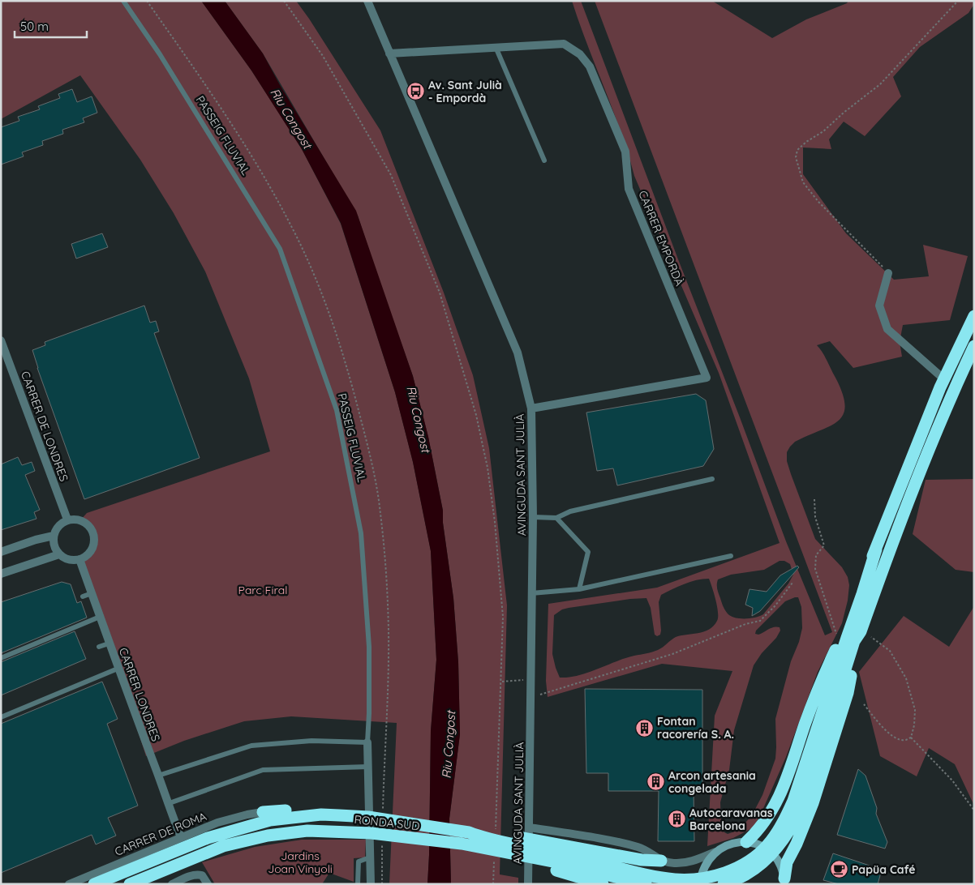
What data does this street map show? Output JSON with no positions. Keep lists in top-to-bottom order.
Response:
{
  "streets": {
    "highway": ["RONDA SUD"],
    "street": [
      "PASSEIG FLUVIAL",
      "CARRER EMPORDÀ",
      "CARRER DE LONDRES",
      "AVINGUDA SANT JULIÀ",
      "CARRER LONDRES",
      "CARRER DE ROMA"
    ]
  },
  "crossings": [
    ["CARRER EMPORDÀ", "AVINGUDA SANT JULIÀ"],
    ["CARRER DE LONDRES", "CARRER LONDRES"],
    ["CARRER LONDRES", "CARRER DE ROMA"]
  ],
  "water": ["Riu Congost"],
  "parks": ["Parc Firal", "Jardins Joan Vinyoli"],
  "places": {
    "bus stop": ["Av. Sant Julià - Empordà"],
    "building": ["Fontan racorería S. A.", "Arcon artesania congelada", "Autocaravanas Barcelona"],
    "cafe": ["Papüa Café"]
  },
  "scale_bar": "50 m"
}
